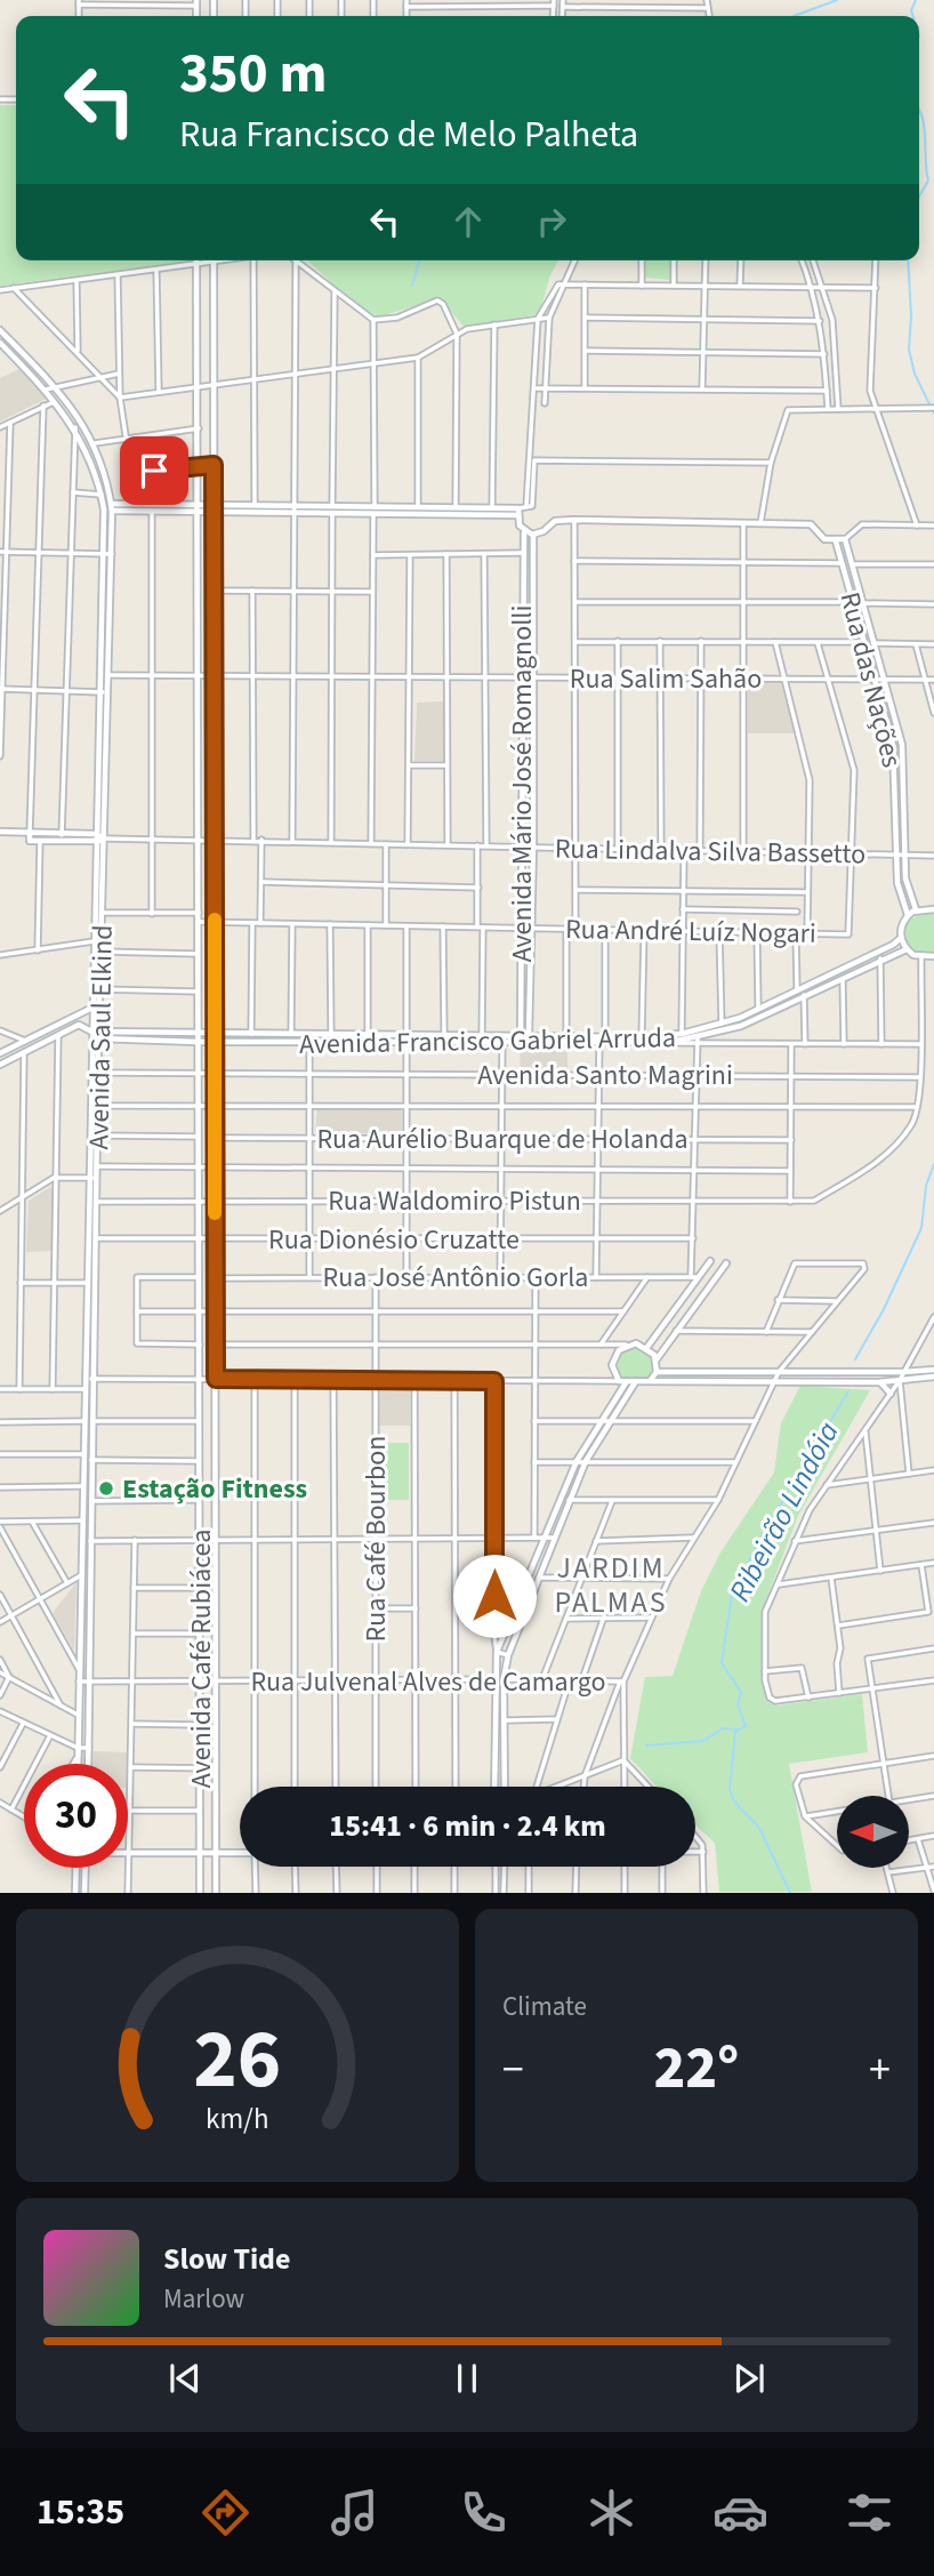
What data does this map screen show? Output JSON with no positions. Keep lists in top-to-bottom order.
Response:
{
  "streets": {
    "street": [
      "Rua Salim Sahão",
      "Rua das Nações",
      "Avenida Mário José Romagnolli",
      "Rua Lindalva Silva Bassetto",
      "Rua André Luíz Nogari",
      "Avenida Saul Elkind",
      "Avenida Francisco Gabriel Arruda",
      "Avenida Santo Magrini",
      "Rua Aurélio Buarque de Holanda",
      "Rua Waldomiro Pistun",
      "Rua Dionésio Cruzatte",
      "Rua José Antônio Gorla",
      "Rua Café Bourbon",
      "Avenida Café Rubiácea",
      "Rua Julvenal Alves de Camargo"
    ]
  },
  "crossings": [
    ["Rua Salim Sahão", "Rua das Nações"],
    ["Rua Salim Sahão", "Avenida Mário José Romagnolli"],
    ["Rua Salim Sahão", "Avenida Saul Elkind"],
    ["Rua Salim Sahão", "Avenida Café Rubiácea"],
    ["Rua das Nações", "Rua Lindalva Silva Bassetto"],
    ["Avenida Mário José Romagnolli", "Rua Lindalva Silva Bassetto"],
    ["Avenida Mário José Romagnolli", "Rua André Luíz Nogari"],
    ["Avenida Mário José Romagnolli", "Avenida Francisco Gabriel Arruda"],
    ["Rua Lindalva Silva Bassetto", "Rua André Luíz Nogari"],
    ["Rua Lindalva Silva Bassetto", "Avenida Saul Elkind"],
    ["Rua Lindalva Silva Bassetto", "Avenida Café Rubiácea"],
    ["Rua André Luíz Nogari", "Avenida Café Rubiácea"],
    ["Avenida Saul Elkind", "Avenida Francisco Gabriel Arruda"],
    ["Avenida Saul Elkind", "Avenida Santo Magrini"],
    ["Avenida Saul Elkind", "Rua Waldomiro Pistun"],
    ["Avenida Saul Elkind", "Rua Dionésio Cruzatte"],
    ["Avenida Saul Elkind", "Rua Julvenal Alves de Camargo"],
    ["Avenida Francisco Gabriel Arruda", "Avenida Café Rubiácea"],
    ["Avenida Santo Magrini", "Avenida Café Rubiácea"],
    ["Rua Aurélio Buarque de Holanda", "Avenida Café Rubiácea"],
    ["Rua Waldomiro Pistun", "Avenida Café Rubiácea"],
    ["Rua Dionésio Cruzatte", "Avenida Café Rubiácea"],
    ["Rua José Antônio Gorla", "Rua Café Bourbon"],
    ["Rua José Antônio Gorla", "Avenida Café Rubiácea"],
    ["Rua Café Bourbon", "Rua Julvenal Alves de Camargo"],
    ["Avenida Café Rubiácea", "Rua Julvenal Alves de Camargo"]
  ],
  "districts": ["JARDIM PALMAS"],
  "water": ["Ribeirão Lindóia"],
  "places": ["Estação Fitness"],
  "north": "left",
  "page": {
    "turn": ["350 m", "Rua Francisco de Melo Palheta"],
    "limit": "30",
    "trip": "15:41 · 6 min · 2.4 km",
    "tile": "Climate",
    "heat": ["−", "22°", "+"],
    "song": ["Slow Tide", "Marlow"],
    "tabs": "15:35",
    "gauge": ["26", "km/h"]
  }
}
